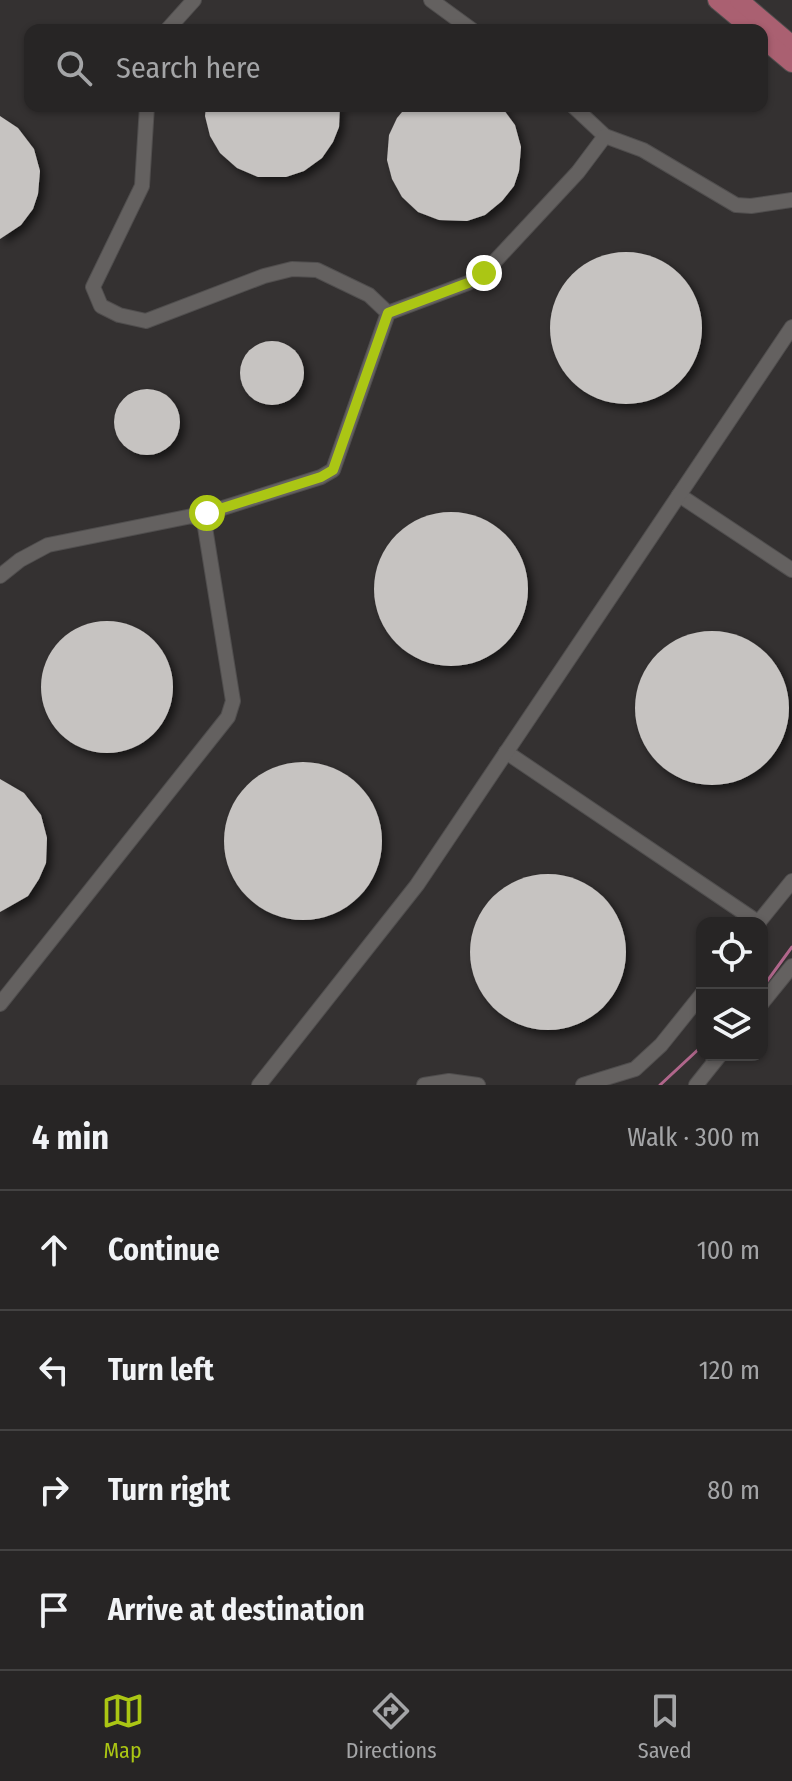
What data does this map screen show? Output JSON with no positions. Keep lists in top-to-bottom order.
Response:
{
  "page": {
    "search": "Search here",
    "heading": ["4 min", "Walk · 300 m"],
    "list": [
      ["Continue", "100 m"],
      ["Turn left", "120 m"],
      ["Turn right", "80 m"],
      "Arrive at destination"
    ],
    "nav": ["Map", "Directions", "Saved"]
  }
}
